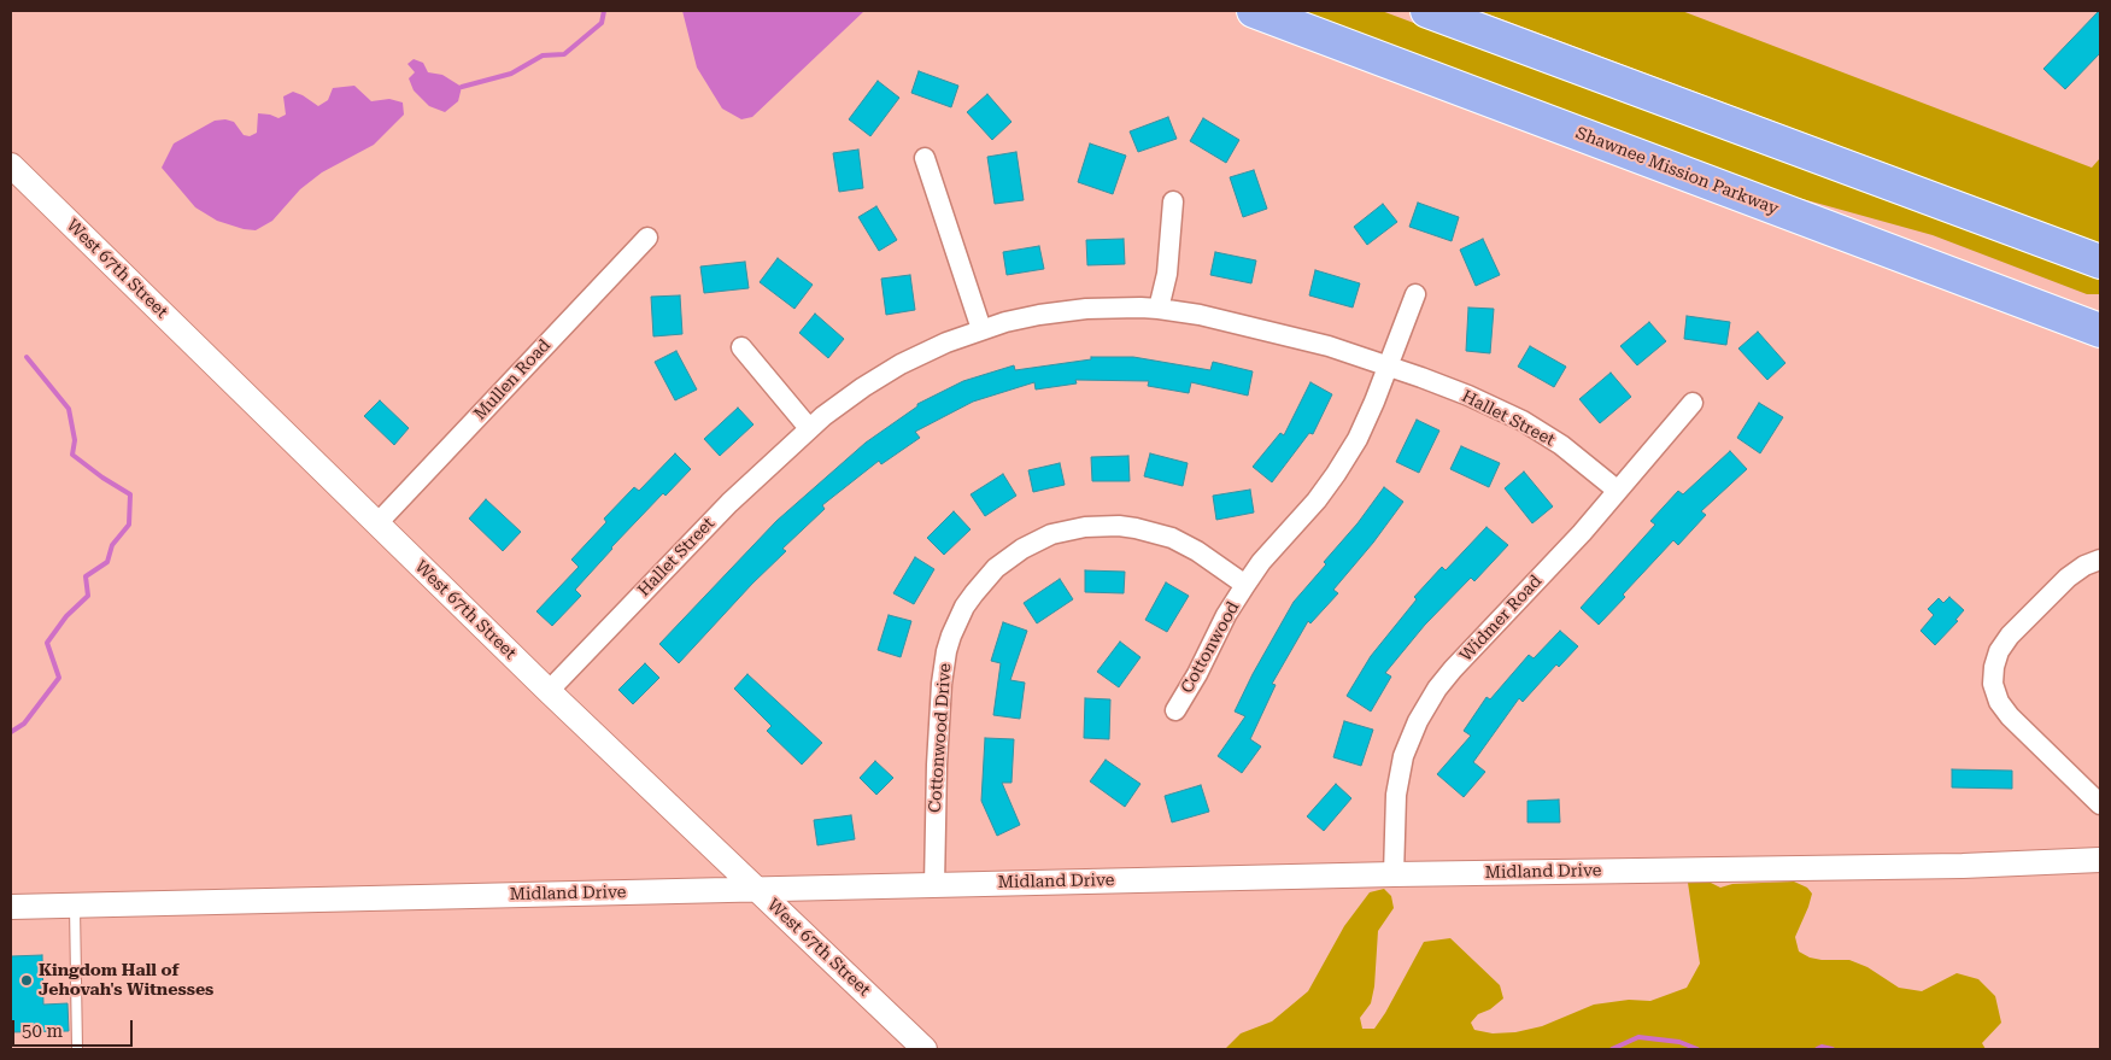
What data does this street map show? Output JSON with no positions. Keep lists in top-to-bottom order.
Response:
{
  "streets": {
    "highway": ["Shawnee Mission Parkway"],
    "street": [
      "West 67th Street",
      "Mullen Road",
      "Hallet Street",
      "Widmer Road",
      "Cottonwood",
      "Cottonwood Drive",
      "Midland Drive"
    ]
  },
  "crossings": [
    ["West 67th Street", "Mullen Road"],
    ["West 67th Street", "Hallet Street"],
    ["West 67th Street", "Midland Drive"],
    ["Hallet Street", "Widmer Road"],
    ["Widmer Road", "Midland Drive"],
    ["Cottonwood", "Cottonwood Drive"],
    ["Cottonwood Drive", "Midland Drive"]
  ],
  "places": ["Kingdom Hall of Jehovah's Witnesses"],
  "scale_bar": "50 m"
}
